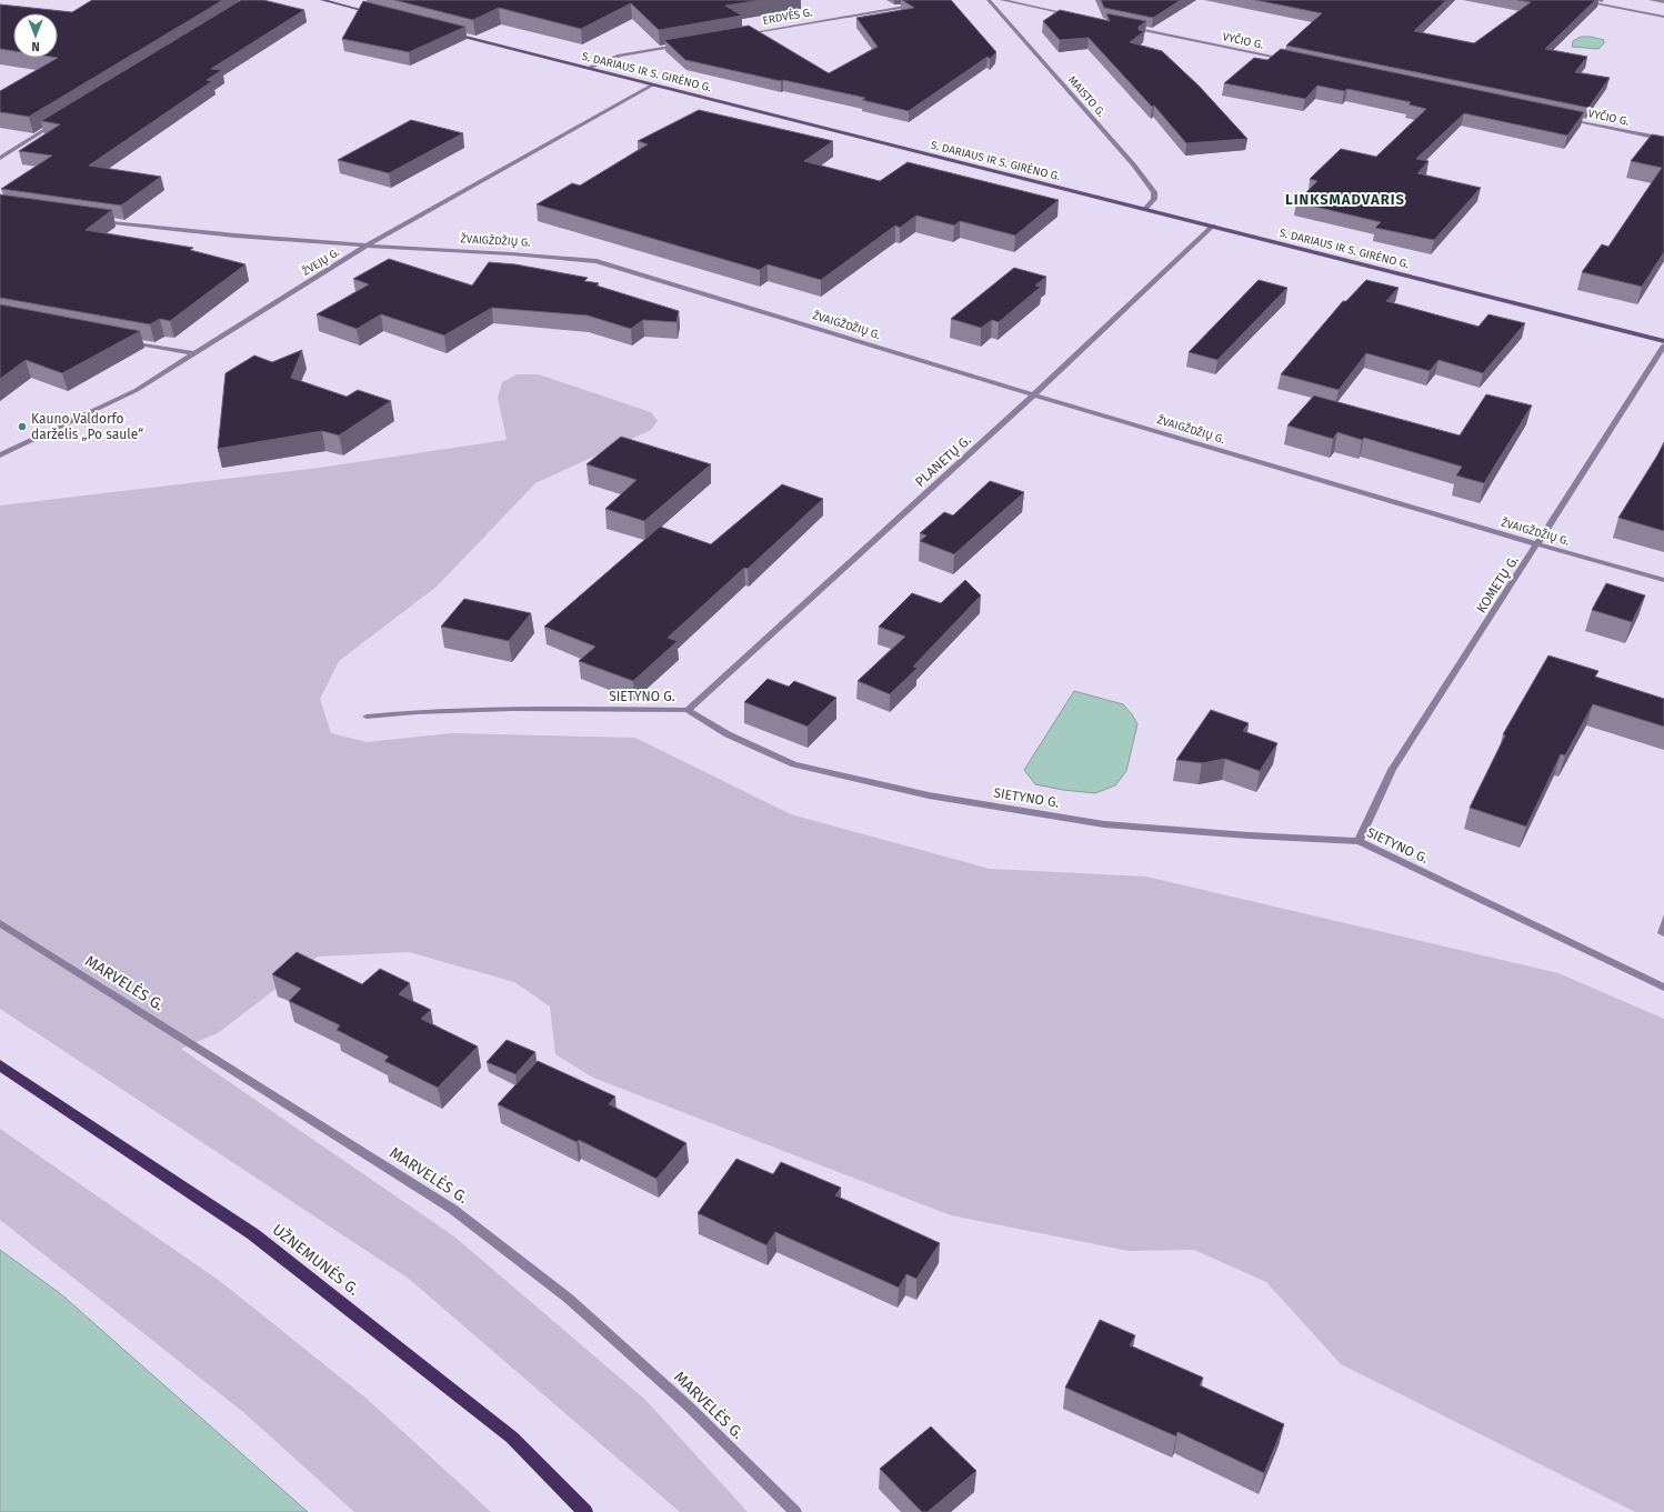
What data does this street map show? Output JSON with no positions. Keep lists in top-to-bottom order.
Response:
{
  "streets": {
    "main road": ["UŽNEMUNĖS G."],
    "street": [
      "ERDVĖS G.",
      "VYČIO G.",
      "S. DARIAUS IR S. GIRĖNO G.",
      "MAISTO G.",
      "ŽVAIGŽDŽIŲ G.",
      "ŽVEJŲ G.",
      "PLANETŲ G.",
      "KOMETŲ G.",
      "SIETYNO G.",
      "MARVELĖS G."
    ]
  },
  "crossings": [
    ["S. DARIAUS IR S. GIRĖNO G.", "MAISTO G."],
    ["S. DARIAUS IR S. GIRĖNO G.", "ŽVEJŲ G."],
    ["S. DARIAUS IR S. GIRĖNO G.", "PLANETŲ G."],
    ["ŽVAIGŽDŽIŲ G.", "ŽVEJŲ G."],
    ["ŽVAIGŽDŽIŲ G.", "PLANETŲ G."],
    ["ŽVAIGŽDŽIŲ G.", "KOMETŲ G."],
    ["PLANETŲ G.", "SIETYNO G."],
    ["KOMETŲ G.", "SIETYNO G."]
  ],
  "districts": ["LINKSMADVARIS"],
  "places": ["Kauno Valdorfo darželis „Po saule“"],
  "north": "bottom"
}
